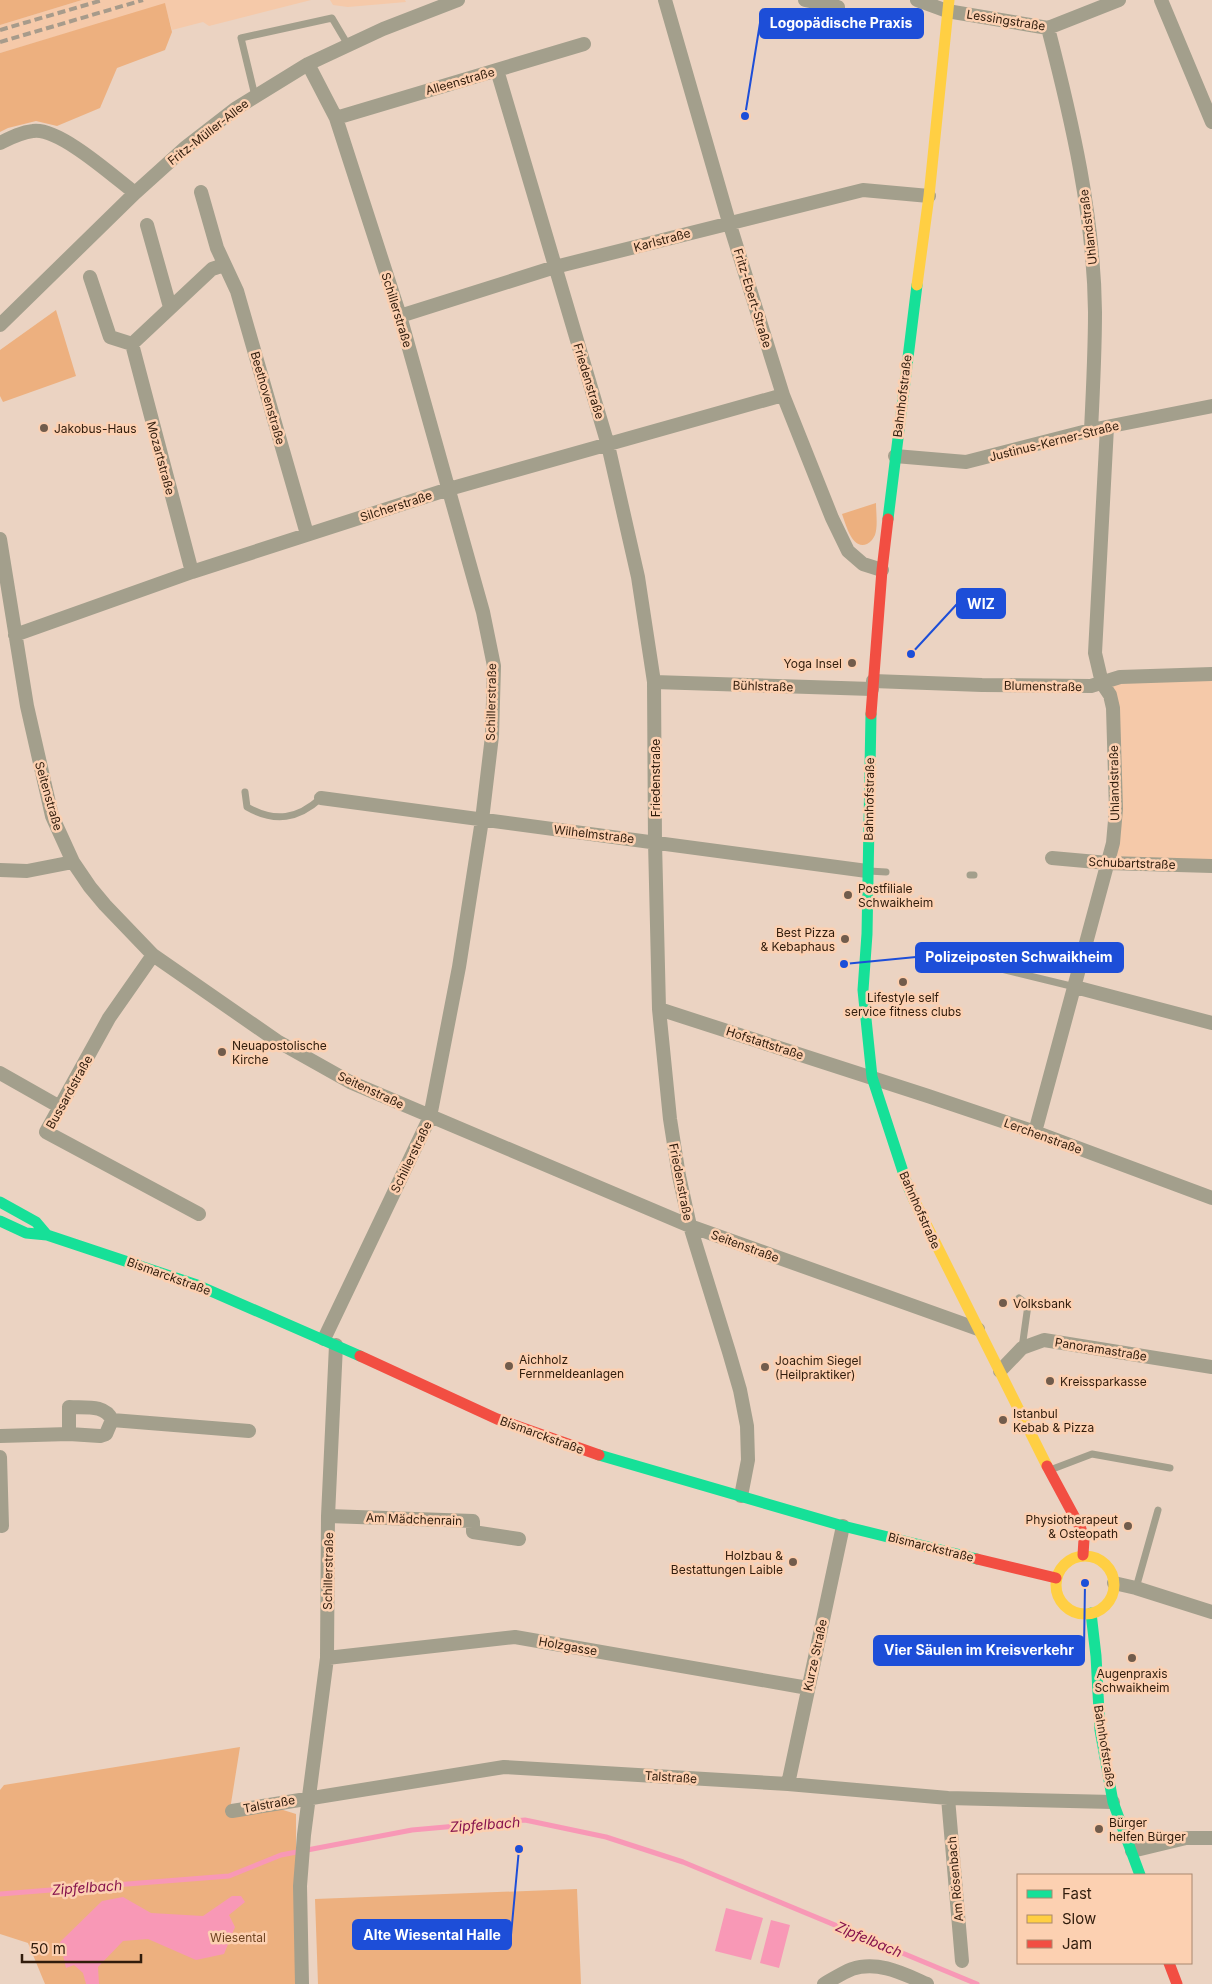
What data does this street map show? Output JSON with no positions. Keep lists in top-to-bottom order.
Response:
{
  "streets": {
    "street": [
      "Lessingstraße",
      "Alleenstraße",
      "Fritz-Müller-Allee",
      "Uhlandstraße",
      "Karlstraße",
      "Fritz-Ebert-Straße",
      "Schillerstraße",
      "Friedenstraße",
      "Bahnhofstraße",
      "Beethovenstraße",
      "Justinus-Kerner-Straße",
      "Mozartstraße",
      "Silcherstraße",
      "Bühlstraße",
      "Blumenstraße",
      "Seitenstraße",
      "Wilhelmstraße",
      "Schubartstraße",
      "Hofstattstraße",
      "Bussardstraße",
      "Lerchenstraße",
      "Bismarckstraße",
      "Panoramastraße",
      "Am Mädchenrain",
      "Holzgasse",
      "Kurze Straße",
      "Talstraße",
      "Am Rösenbach"
    ]
  },
  "crossings": [
    ["Lessingstraße", "Uhlandstraße"],
    ["Lessingstraße", "Bahnhofstraße"],
    ["Alleenstraße", "Schillerstraße"],
    ["Alleenstraße", "Friedenstraße"],
    ["Fritz-Müller-Allee", "Schillerstraße"],
    ["Uhlandstraße", "Justinus-Kerner-Straße"],
    ["Uhlandstraße", "Blumenstraße"],
    ["Uhlandstraße", "Schubartstraße"],
    ["Uhlandstraße", "Lerchenstraße"],
    ["Karlstraße", "Fritz-Ebert-Straße"],
    ["Karlstraße", "Schillerstraße"],
    ["Karlstraße", "Friedenstraße"],
    ["Karlstraße", "Bahnhofstraße"],
    ["Fritz-Ebert-Straße", "Bahnhofstraße"],
    ["Fritz-Ebert-Straße", "Silcherstraße"],
    ["Schillerstraße", "Silcherstraße"],
    ["Schillerstraße", "Seitenstraße"],
    ["Schillerstraße", "Wilhelmstraße"],
    ["Schillerstraße", "Bismarckstraße"],
    ["Schillerstraße", "Am Mädchenrain"],
    ["Schillerstraße", "Holzgasse"],
    ["Schillerstraße", "Talstraße"],
    ["Friedenstraße", "Silcherstraße"],
    ["Friedenstraße", "Bühlstraße"],
    ["Friedenstraße", "Seitenstraße"],
    ["Friedenstraße", "Wilhelmstraße"],
    ["Friedenstraße", "Hofstattstraße"],
    ["Friedenstraße", "Bismarckstraße"],
    ["Bahnhofstraße", "Justinus-Kerner-Straße"],
    ["Bahnhofstraße", "Bühlstraße"],
    ["Bahnhofstraße", "Blumenstraße"],
    ["Bahnhofstraße", "Seitenstraße"],
    ["Bahnhofstraße", "Wilhelmstraße"],
    ["Bahnhofstraße", "Hofstattstraße"],
    ["Bahnhofstraße", "Lerchenstraße"],
    ["Bahnhofstraße", "Bismarckstraße"],
    ["Bahnhofstraße", "Panoramastraße"],
    ["Bahnhofstraße", "Talstraße"],
    ["Beethovenstraße", "Silcherstraße"],
    ["Mozartstraße", "Silcherstraße"],
    ["Silcherstraße", "Seitenstraße"],
    ["Bühlstraße", "Blumenstraße"],
    ["Seitenstraße", "Bussardstraße"],
    ["Hofstattstraße", "Lerchenstraße"],
    ["Bismarckstraße", "Kurze Straße"],
    ["Holzgasse", "Kurze Straße"],
    ["Kurze Straße", "Talstraße"],
    ["Talstraße", "Am Rösenbach"]
  ],
  "water": ["Zipfelbach"],
  "parks": ["Wiesental"],
  "places": [
    "Logopädische Praxis",
    "Jakobus-Haus",
    "WIZ",
    "Yoga Insel",
    "Postfiliale Schwaikheim",
    "Best Pizza & Kebaphaus",
    "Polizeiposten Schwaikheim",
    "Lifestyle self service fitness clubs",
    "Neuapostolische Kirche",
    "Volksbank",
    "Aichholz Fernmeldeanlagen",
    "Joachim Siegel (Heilpraktiker)",
    "Kreissparkasse",
    "Istanbul Kebab & Pizza",
    "Physiotherapeut & Osteopath",
    "Holzbau & Bestattungen Laible",
    "Vier Säulen im Kreisverkehr",
    "Augenpraxis Schwaikheim",
    "Bürger helfen Bürger",
    "Alte Wiesental Halle"
  ],
  "legend": ["Fast", "Slow", "Jam"],
  "scale_bar": "50 m"
}
